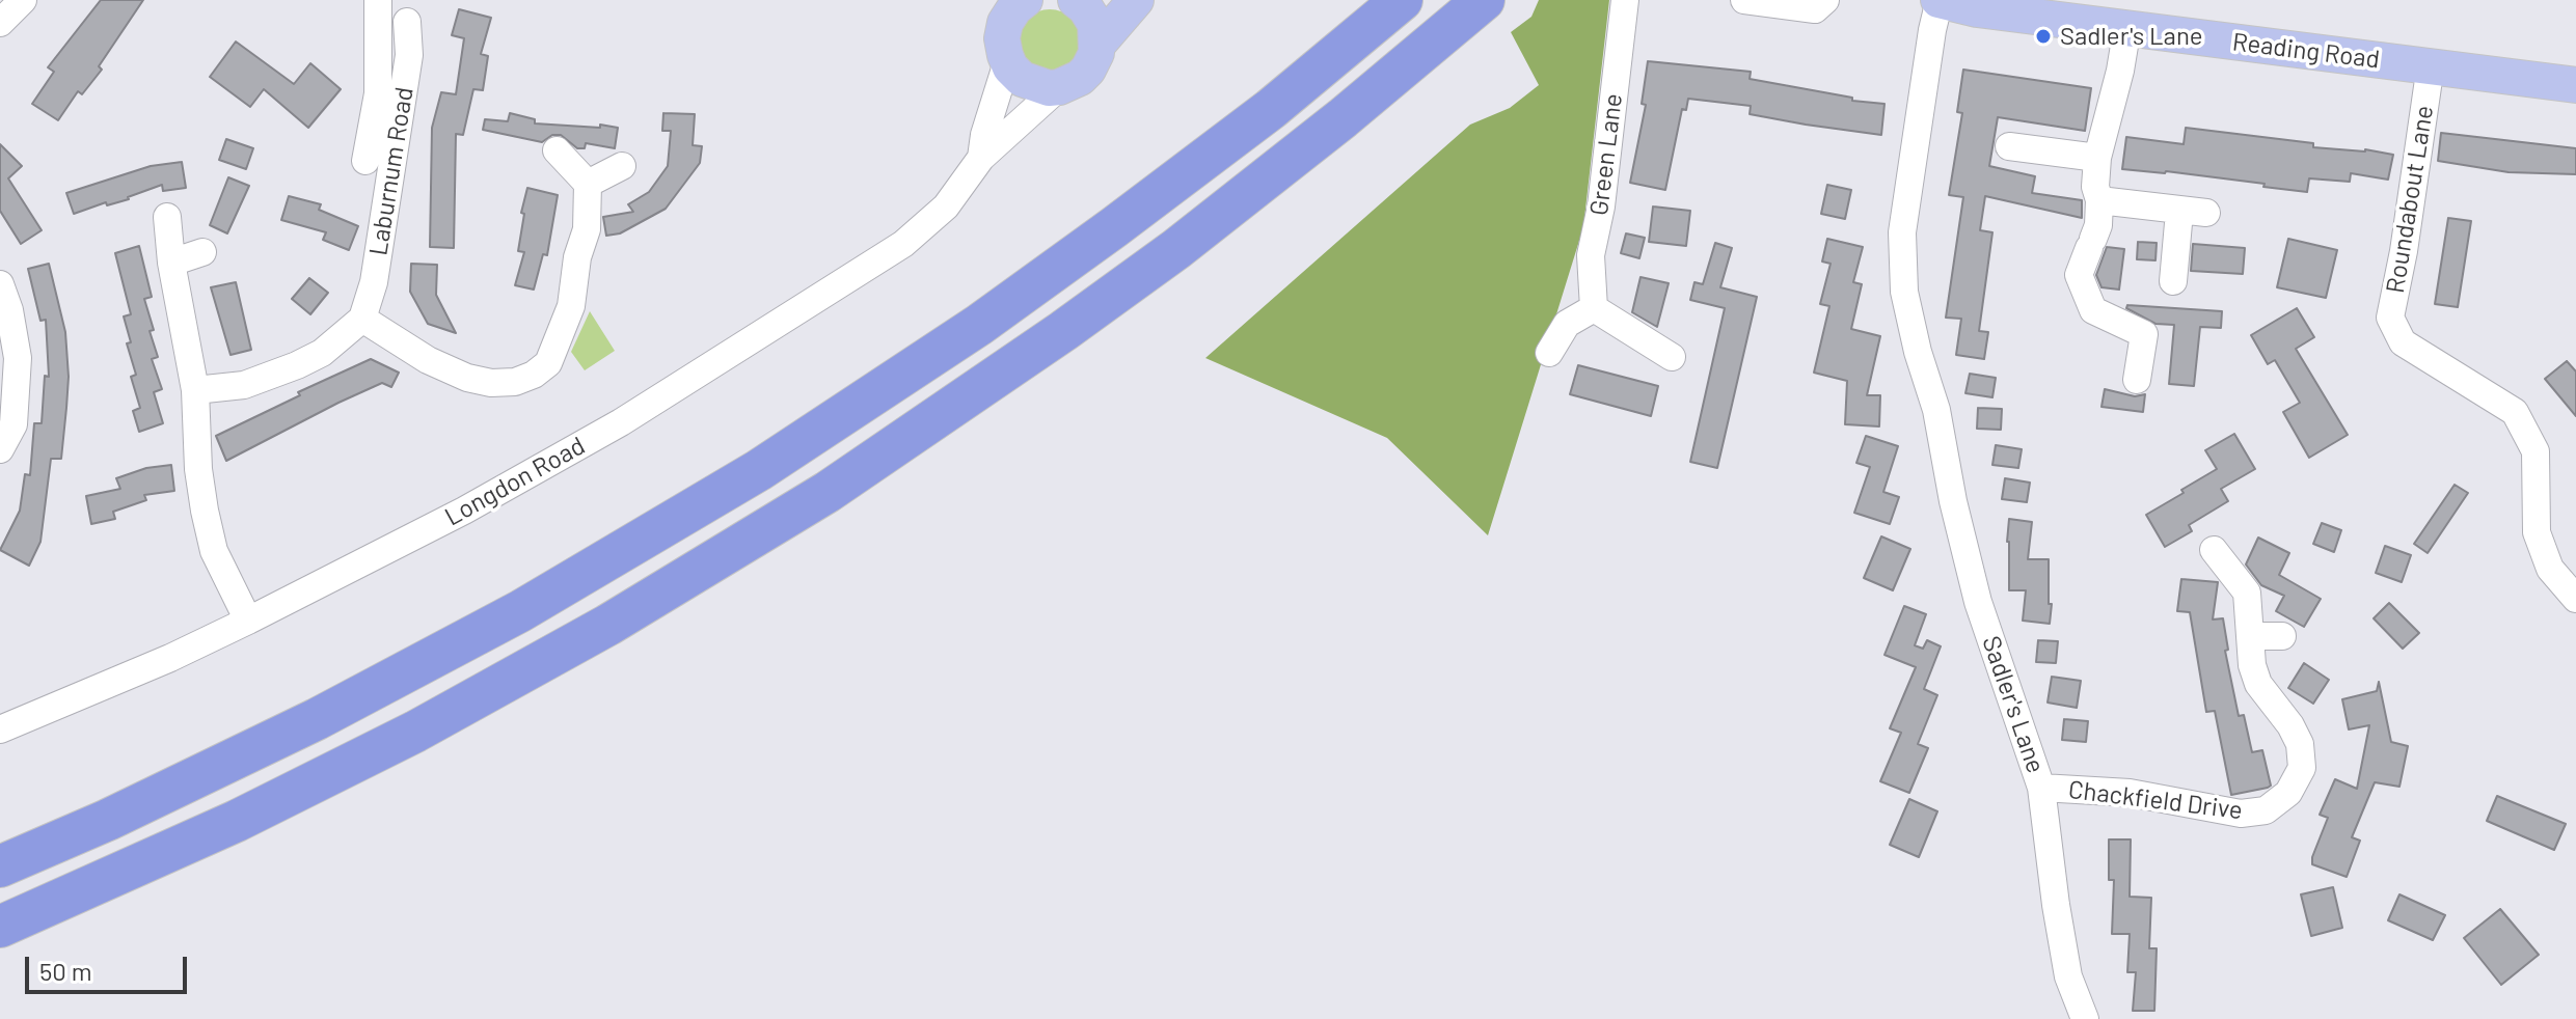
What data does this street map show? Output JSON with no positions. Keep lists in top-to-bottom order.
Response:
{
  "streets": {
    "main road": ["Reading Road"],
    "street": [
      "Green Lane",
      "Laburnum Road",
      "Roundabout Lane",
      "Longdon Road",
      "Sadler's Lane",
      "Chackfield Drive"
    ]
  },
  "crossings": [
    ["Reading Road", "Roundabout Lane"],
    ["Reading Road", "Sadler's Lane"],
    ["Sadler's Lane", "Chackfield Drive"]
  ],
  "places": ["Sadler's Lane"],
  "scale_bar": "50 m"
}
